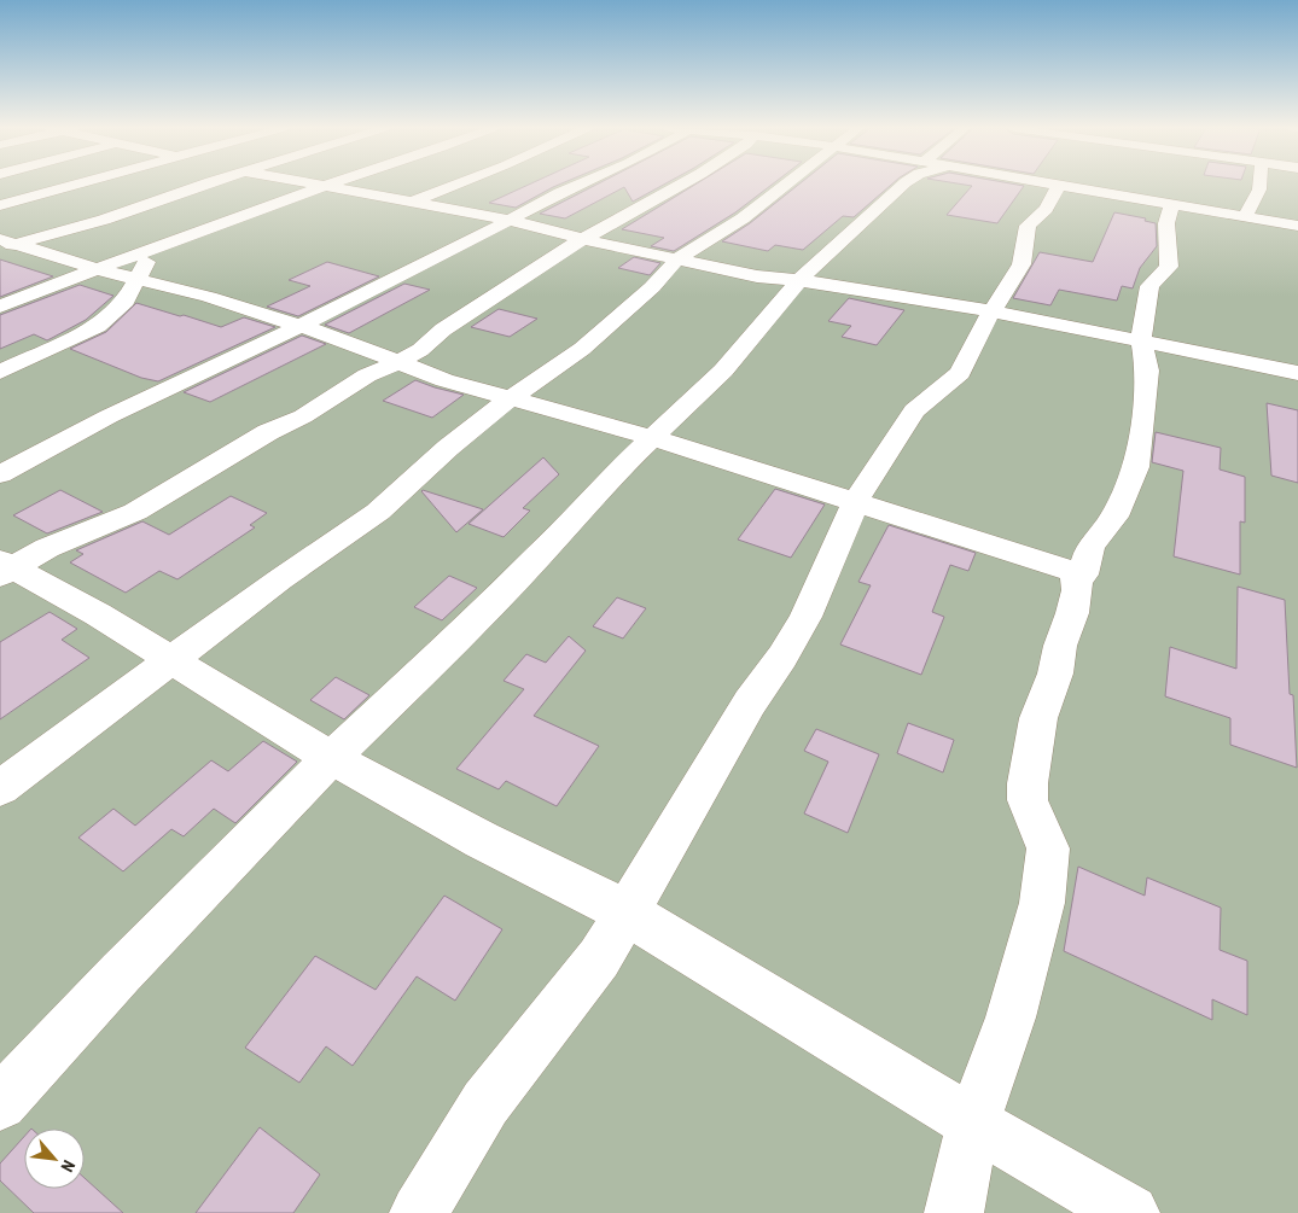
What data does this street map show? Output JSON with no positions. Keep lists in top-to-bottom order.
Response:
{
  "north": "bottom right"
}
